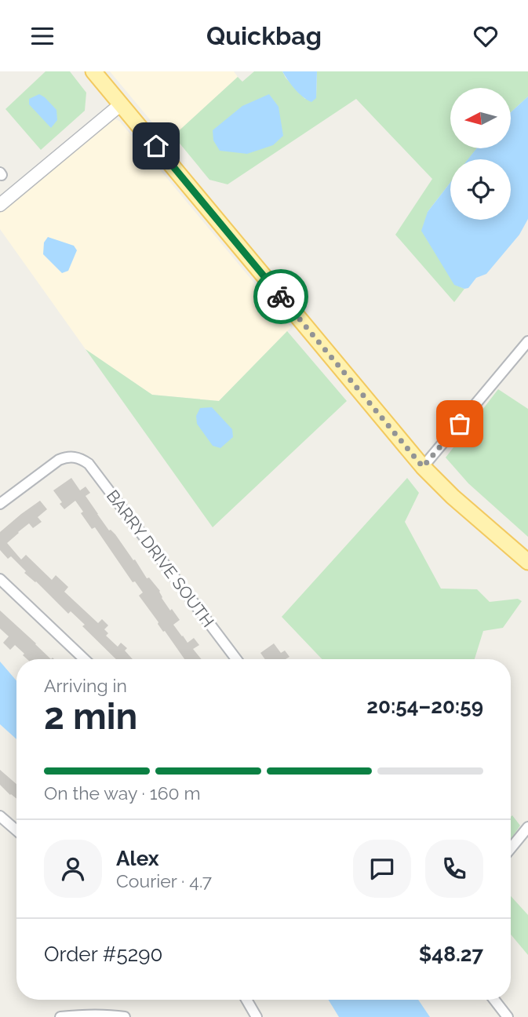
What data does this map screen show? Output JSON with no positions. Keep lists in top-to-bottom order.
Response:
{
  "streets": {
    "street": ["BARRY DRIVE SOUTH"]
  },
  "north": "left",
  "page": {
    "header": "Quickbag",
    "heading": ["2 min", "Arriving in", "20:54–20:59"],
    "panel": [
      "Alex",
      "Courier · 4.7",
      "Order #5290",
      "$48.27"
    ],
    "bar": "On the way · 160 m"
  }
}
